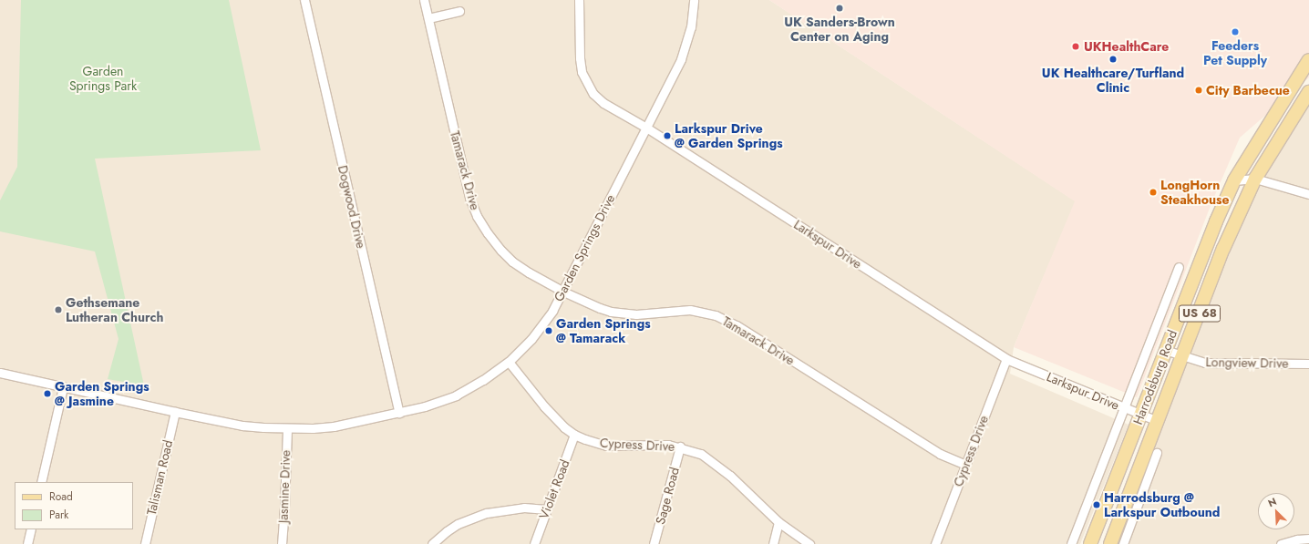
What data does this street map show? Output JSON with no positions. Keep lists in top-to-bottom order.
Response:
{
  "streets": {
    "main road": ["US 68", "Harrodsburg Road"],
    "street": [
      "Tamarack Drive",
      "Dogwood Drive",
      "Larkspur Drive",
      "Garden Springs Drive",
      "Longview Drive",
      "Cypress Drive",
      "Talisman Road",
      "Jasmine Drive",
      "Violet Road",
      "Sage Road"
    ]
  },
  "crossings": [
    ["Tamarack Drive", "Garden Springs Drive"],
    ["Tamarack Drive", "Cypress Drive"],
    ["Dogwood Drive", "Garden Springs Drive"],
    ["Larkspur Drive", "Garden Springs Drive"],
    ["Larkspur Drive", "Harrodsburg Road"],
    ["Larkspur Drive", "Cypress Drive"],
    ["Garden Springs Drive", "Cypress Drive"],
    ["Garden Springs Drive", "Talisman Road"],
    ["Garden Springs Drive", "Jasmine Drive"],
    ["Longview Drive", "Harrodsburg Road"],
    ["Cypress Drive", "Violet Road"],
    ["Cypress Drive", "Sage Road"]
  ],
  "parks": ["Garden Springs Park"],
  "places": [
    "UK Sanders-Brown Center on Aging",
    "Feeders Pet Supply",
    "UKHealthCare",
    "UK Healthcare/Turfland Clinic",
    "City Barbecue",
    "Larkspur Drive @ Garden Springs",
    "LongHorn Steakhouse",
    "Gethsemane Lutheran Church",
    "Garden Springs @ Tamarack",
    "Garden Springs @ Jasmine",
    "Harrodsburg @ Larkspur Outbound"
  ],
  "legend": ["Road", "Park"],
  "north": "top left"
}
